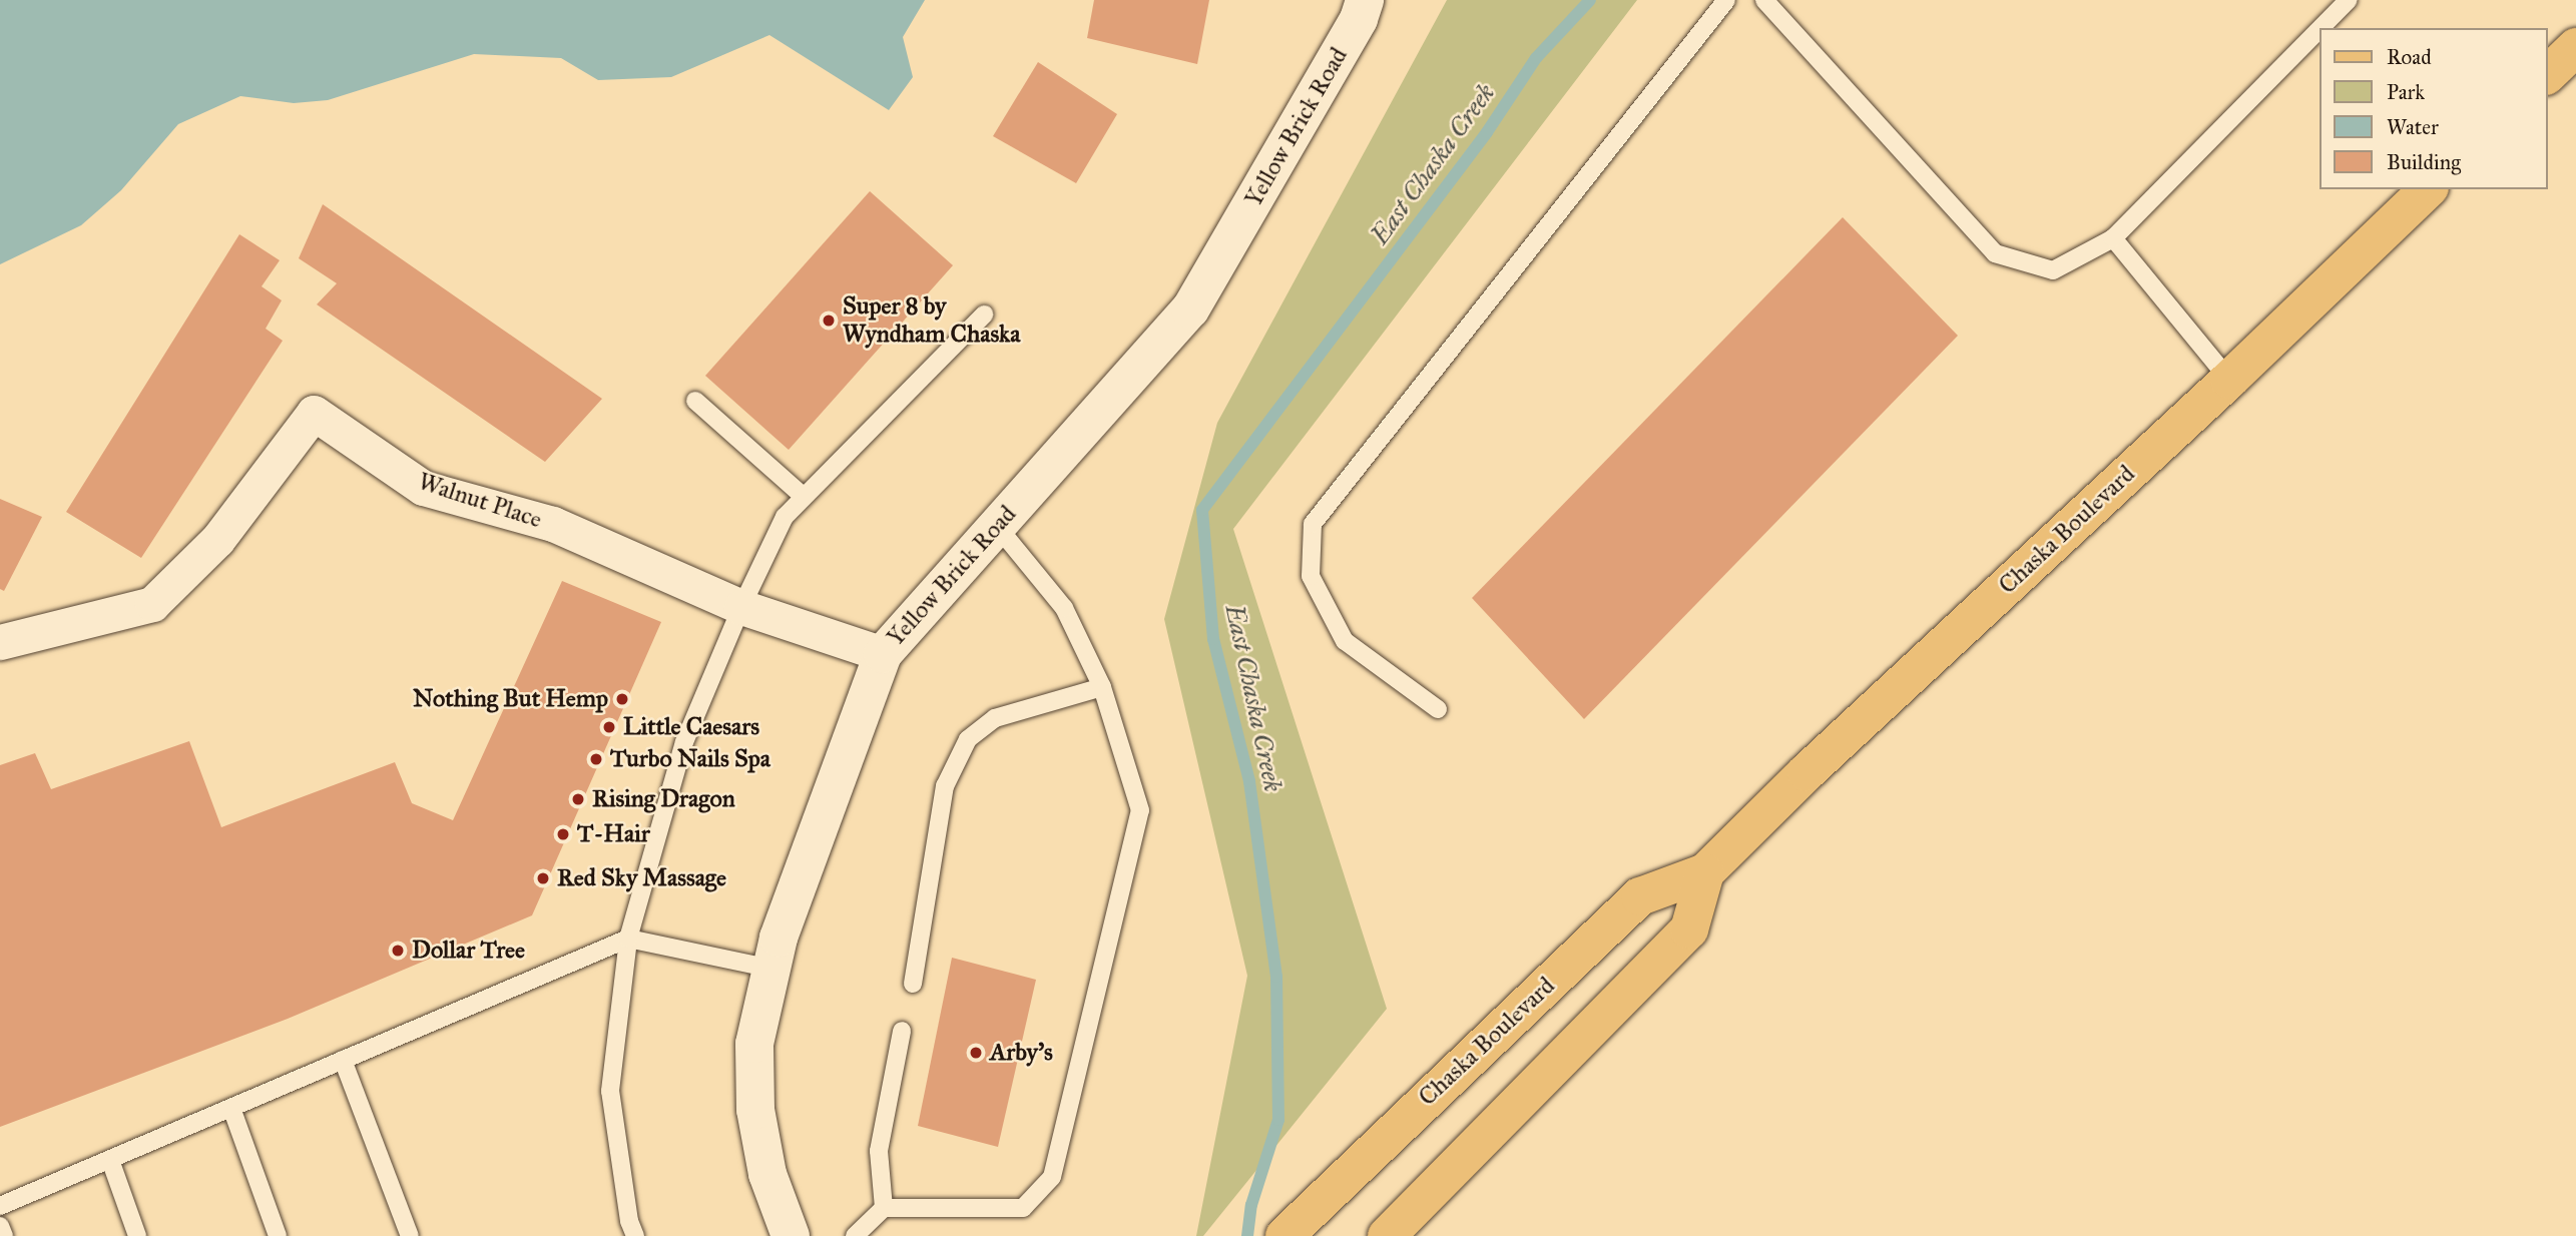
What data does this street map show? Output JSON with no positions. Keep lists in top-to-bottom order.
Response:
{
  "streets": {
    "main road": ["Chaska Boulevard"],
    "street": ["Yellow Brick Road", "Walnut Place"]
  },
  "crossings": [
    ["Yellow Brick Road", "Walnut Place"]
  ],
  "water": ["East Chaska Creek"],
  "places": [
    "Super 8 by Wyndham Chaska",
    "Nothing But Hemp",
    "Little Caesars",
    "Turbo Nails Spa",
    "Rising Dragon",
    "T-Hair",
    "Red Sky Massage",
    "Dollar Tree",
    "Arby's"
  ],
  "legend": [
    "Road",
    "Park",
    "Water",
    "Building"
  ]
}
